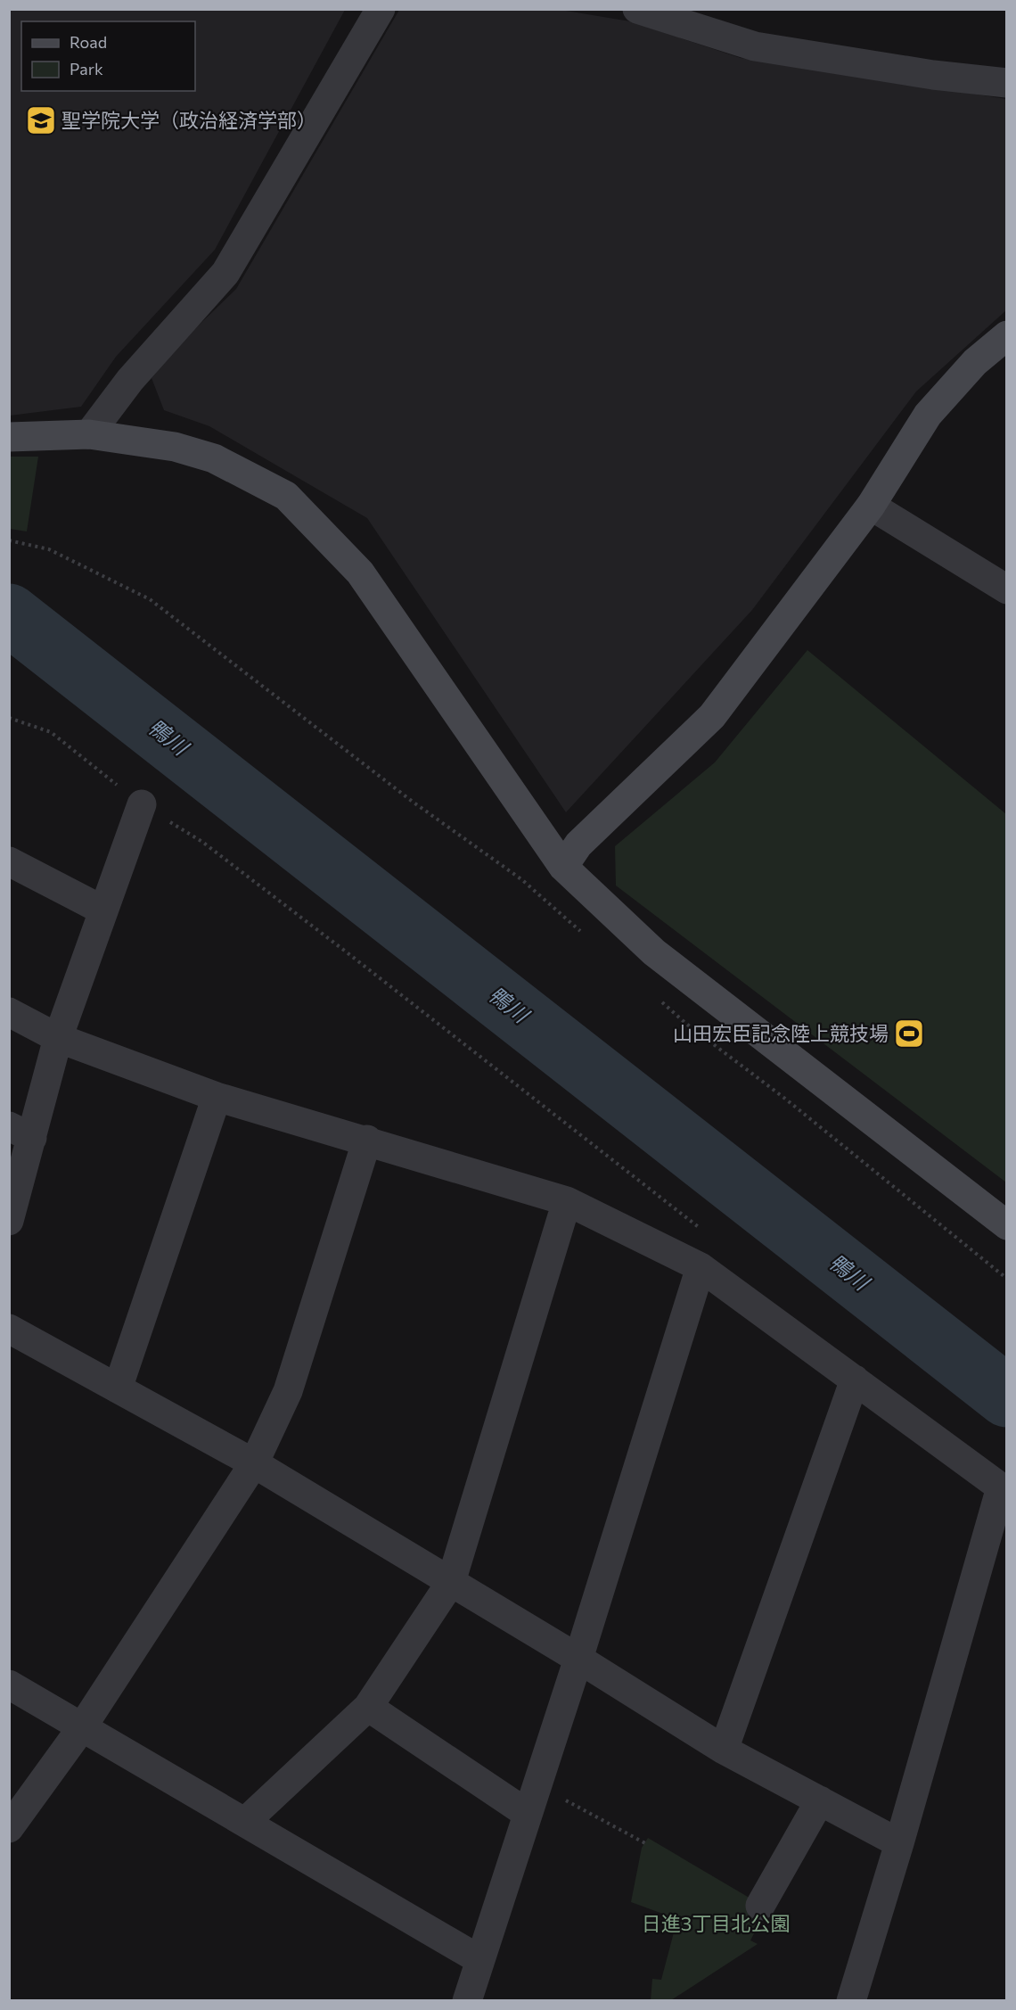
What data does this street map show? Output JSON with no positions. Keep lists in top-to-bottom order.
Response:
{
  "water": ["鴨川"],
  "parks": ["日進3丁目北公園"],
  "places": {
    "school or university": ["聖学院大学（政治経済学部）"],
    "sports": ["山田宏臣記念陸上競技場"]
  },
  "legend": ["Road", "Park"]
}
